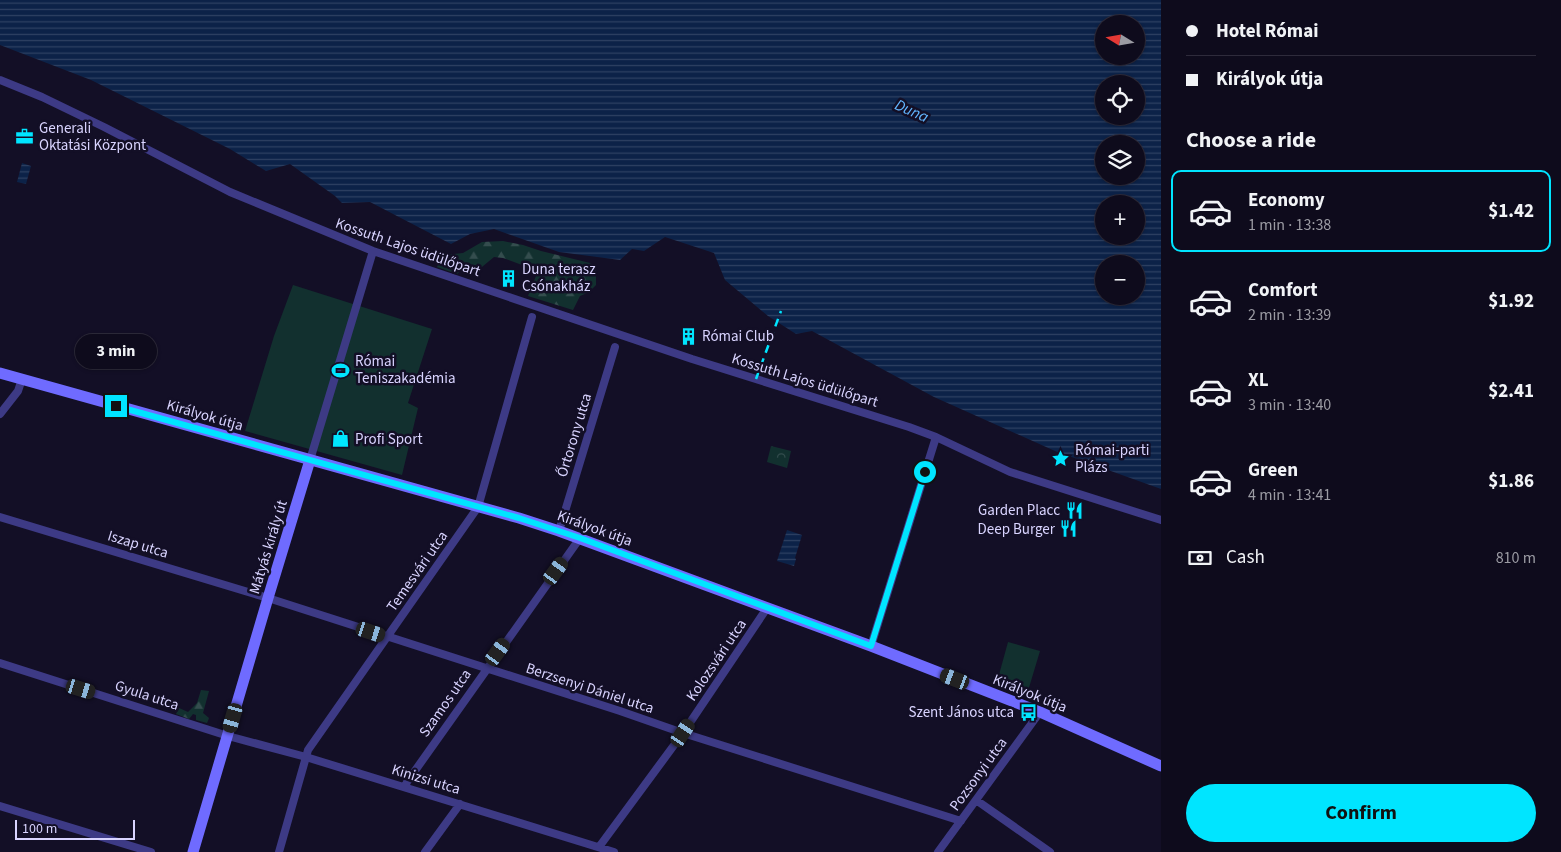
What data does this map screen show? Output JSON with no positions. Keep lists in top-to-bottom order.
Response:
{
  "streets": {
    "street": [
      "Kossuth Lajos üdülőpart",
      "Királyok útja",
      "Őrtorony utca",
      "Iszap utca",
      "Mátyás király út",
      "Temesvári utca",
      "Kolozsvári utca",
      "Berzsenyi Dániel utca",
      "Gyula utca",
      "Szamos utca",
      "Pozsonyi utca",
      "Kinizsi utca"
    ]
  },
  "crossings": [
    ["Kossuth Lajos üdülőpart", "Mátyás király út"],
    ["Királyok útja", "Őrtorony utca"],
    ["Királyok útja", "Mátyás király út"],
    ["Királyok útja", "Temesvári utca"],
    ["Királyok útja", "Kolozsvári utca"],
    ["Királyok útja", "Szamos utca"],
    ["Királyok útja", "Pozsonyi utca"],
    ["Iszap utca", "Mátyás király út"],
    ["Iszap utca", "Berzsenyi Dániel utca"],
    ["Mátyás király út", "Berzsenyi Dániel utca"],
    ["Mátyás király út", "Gyula utca"],
    ["Mátyás király út", "Kinizsi utca"],
    ["Temesvári utca", "Berzsenyi Dániel utca"],
    ["Temesvári utca", "Kinizsi utca"],
    ["Kolozsvári utca", "Berzsenyi Dániel utca"],
    ["Kolozsvári utca", "Kinizsi utca"],
    ["Berzsenyi Dániel utca", "Szamos utca"],
    ["Berzsenyi Dániel utca", "Pozsonyi utca"],
    ["Gyula utca", "Kinizsi utca"],
    ["Szamos utca", "Kinizsi utca"]
  ],
  "water": ["Duna"],
  "places": {
    "office": ["Generali Oktatási Központ"],
    "building": ["Duna terasz Csónakház", "Római Club"],
    "sports": ["Római Teniszakadémia"],
    "shop": ["Profi Sport"],
    "place": ["Római-parti Plázs"],
    "restaurant": ["Garden Placc", "Deep Burger"],
    "bus stop": ["Szent János utca"]
  },
  "scale_bar": "100 m",
  "north": "left",
  "page": {
    "banner": ["Hotel Római", "Királyok útja"],
    "map_buttons": ["+", "−"],
    "heading": "Choose a ride",
    "list": [
      {
        "name": "Economy",
        "note": "1 min · 13:38",
        "value": "$1.42"
      },
      {
        "name": "Comfort",
        "note": "2 min · 13:39",
        "value": "$1.92"
      },
      {
        "name": "XL",
        "note": "3 min · 13:40",
        "value": "$2.41"
      },
      {
        "name": "Green",
        "note": "4 min · 13:41",
        "value": "$1.86"
      }
    ],
    "bubble": "3 min",
    "pay": ["Cash", "810 m"],
    "buttons": "Confirm",
    "scale": "100 m"
  }
}
